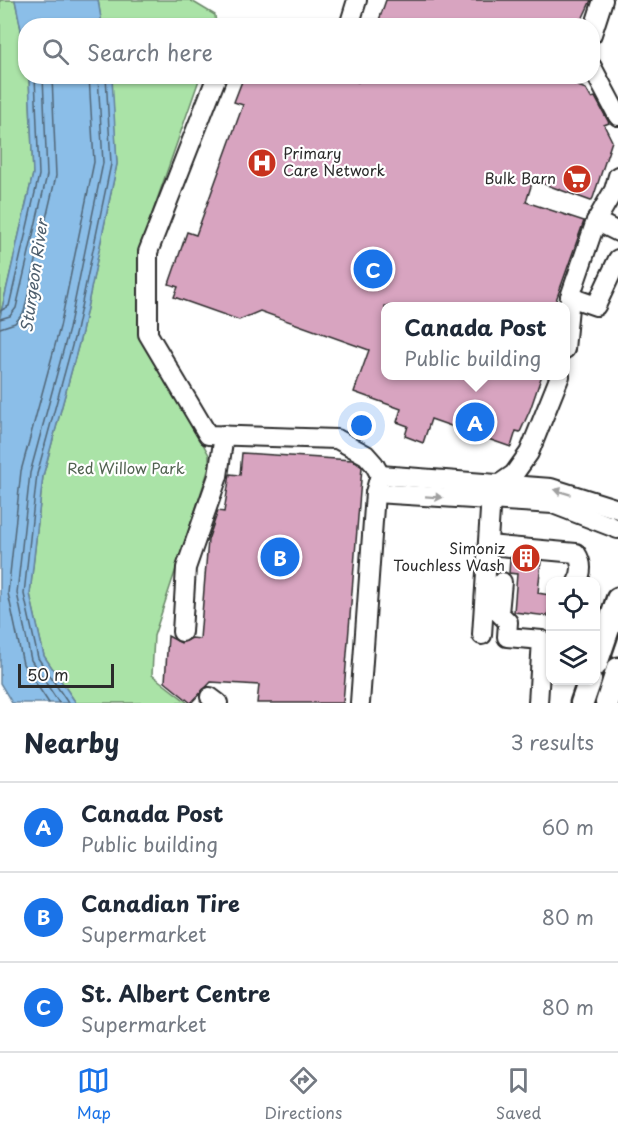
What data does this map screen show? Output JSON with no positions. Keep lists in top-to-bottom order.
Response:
{
  "water": ["Sturgeon River"],
  "parks": ["Red Willow Park"],
  "places": {
    "hospital": ["Primary Care Network"],
    "supermarket": ["Bulk Barn"],
    "building": ["Simoniz Touchless Wash"]
  },
  "scale_bar": "50 m",
  "page": {
    "search": "Search here",
    "pins": ["C", "A", "B"],
    "popup": ["Canada Post", "Public building"],
    "scale": "50 m",
    "heading": ["Nearby", "3 results"],
    "list": [
      {
        "mark": "A",
        "name": "Canada Post",
        "note": "Public building",
        "value": "60 m"
      },
      {
        "mark": "B",
        "name": "Canadian Tire",
        "note": "Supermarket",
        "value": "80 m"
      },
      {
        "mark": "C",
        "name": "St. Albert Centre",
        "note": "Supermarket",
        "value": "80 m"
      }
    ],
    "nav": ["Map", "Directions", "Saved"]
  }
}
